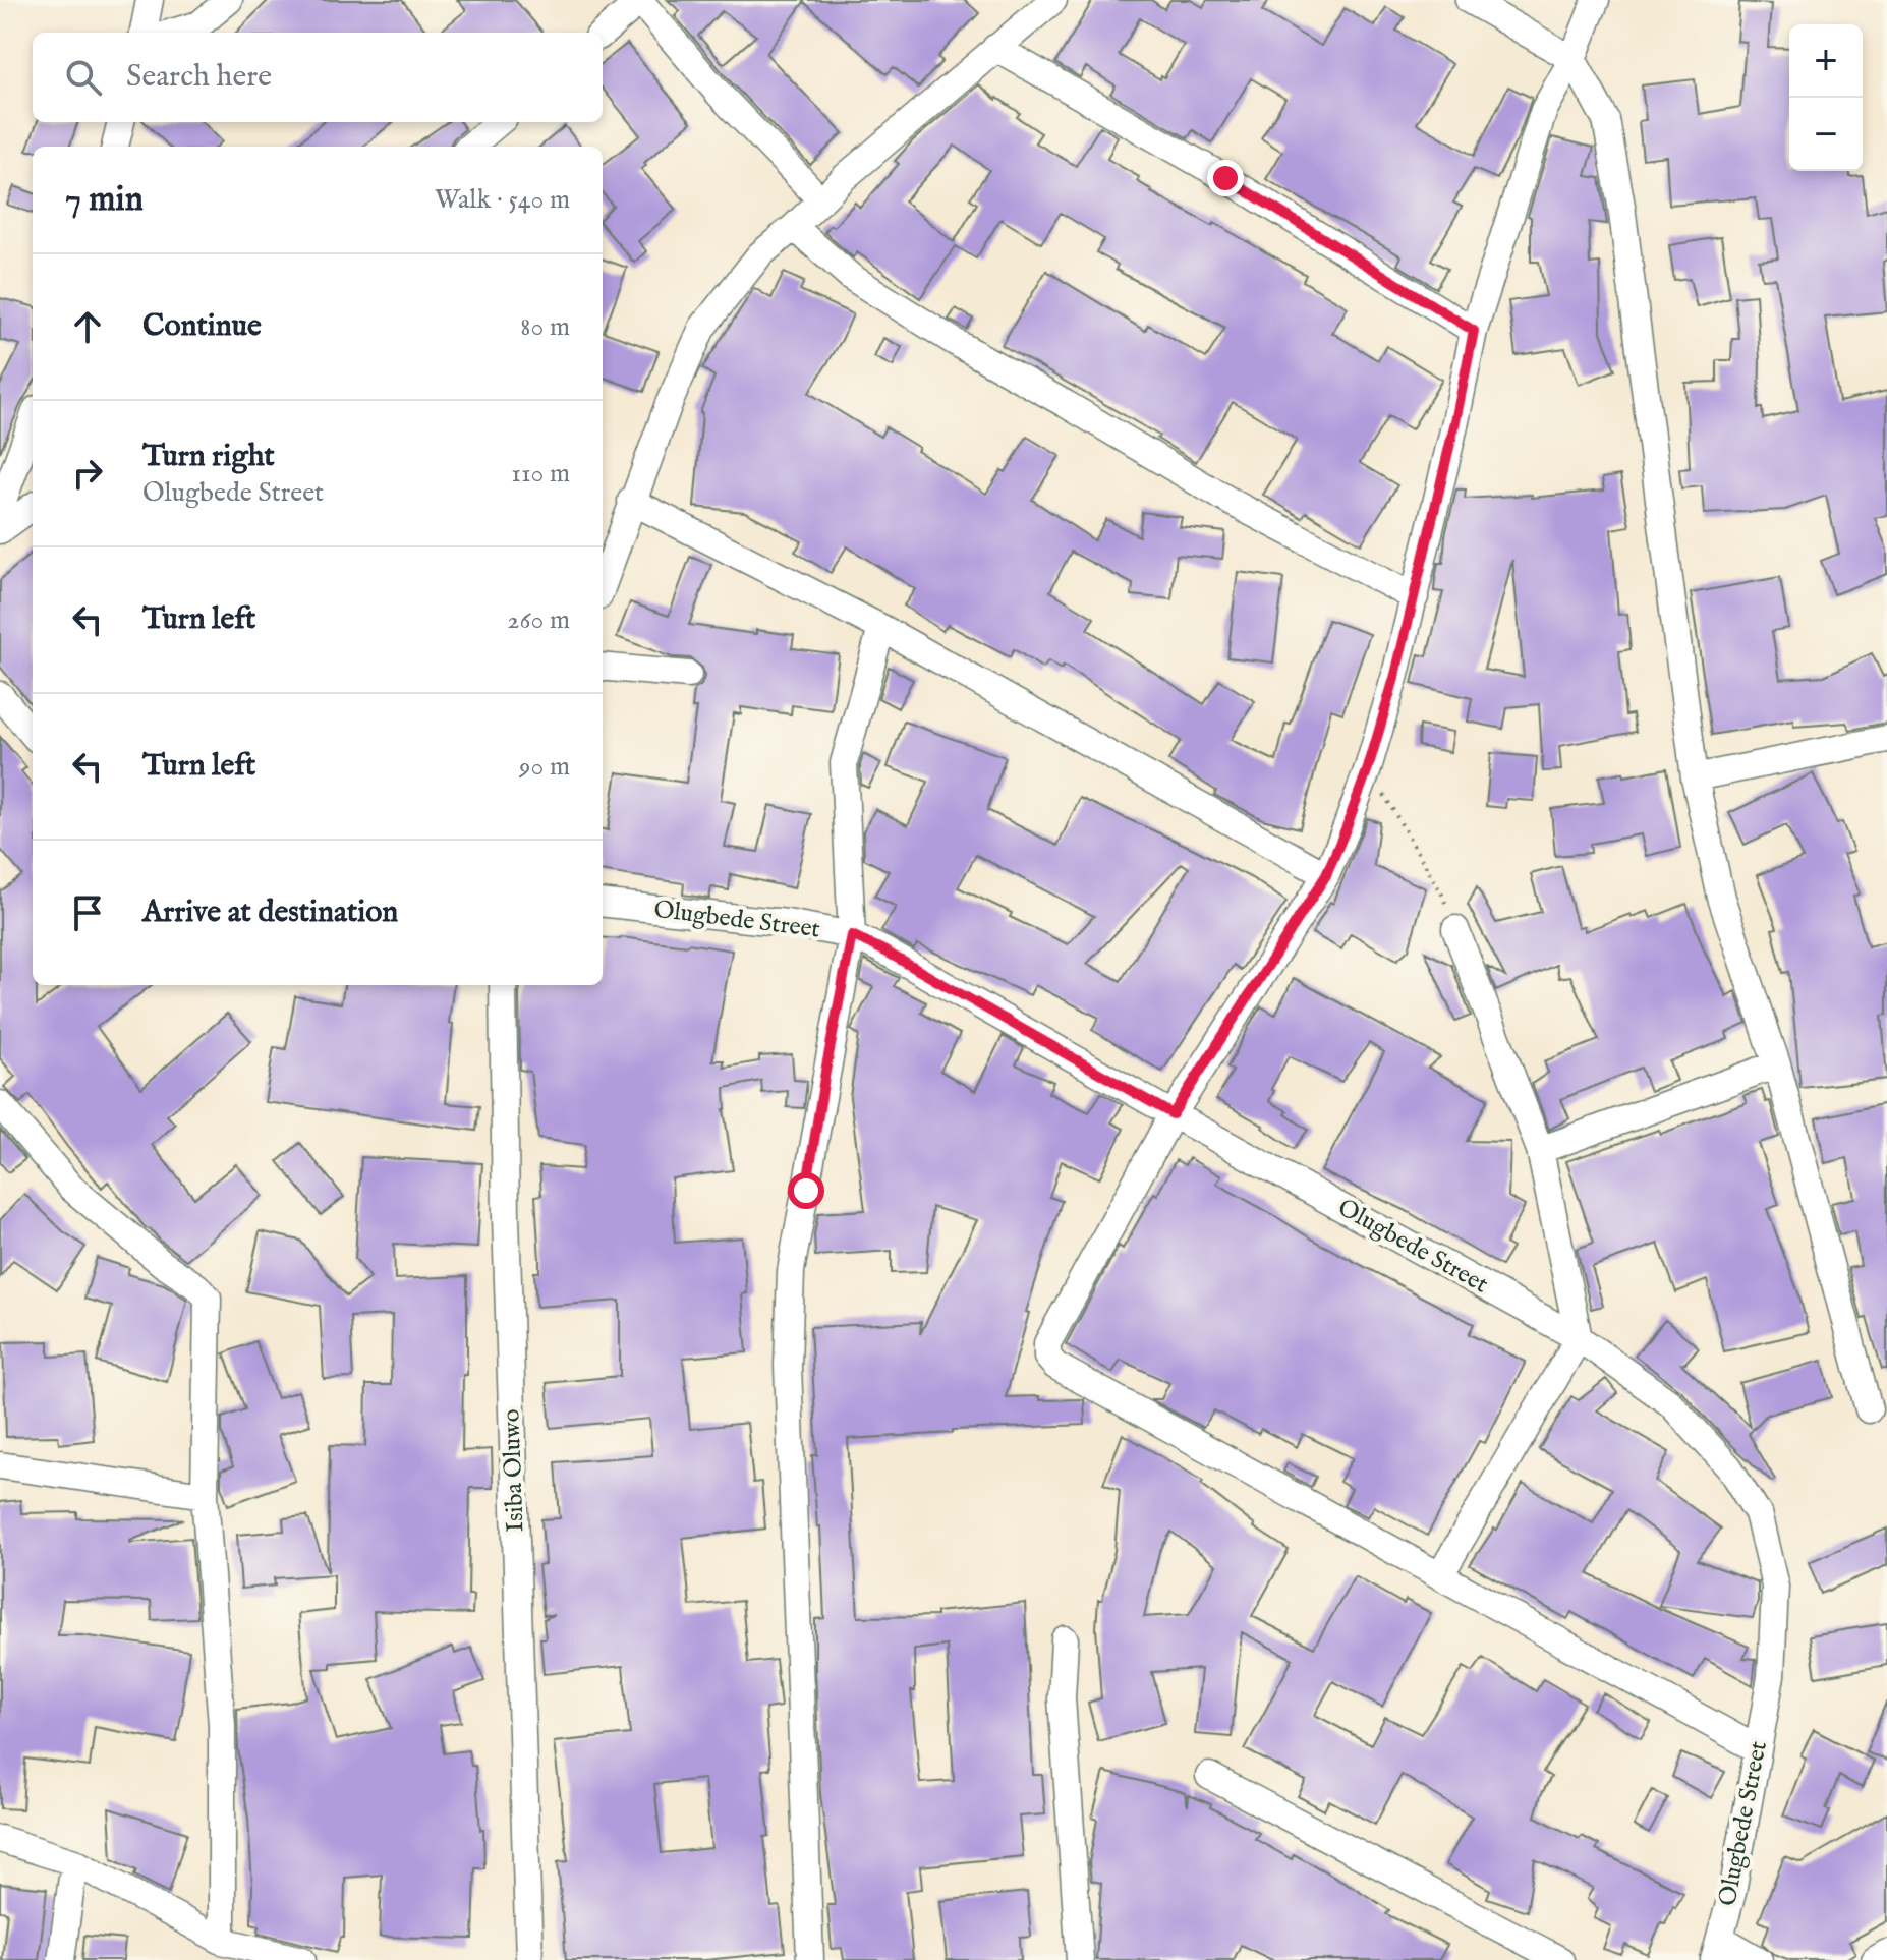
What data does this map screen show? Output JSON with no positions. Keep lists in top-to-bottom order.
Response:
{
  "streets": {
    "street": ["Olugbede Street", "Isiba Oluwo"]
  },
  "page": {
    "map_buttons": ["+", "−"],
    "search": "Search here",
    "heading": ["7 min", "Walk · 540 m"],
    "list": [
      ["Continue", "80 m"],
      ["Turn right", "Olugbede Street", "110 m"],
      ["Turn left", "260 m"],
      ["Turn left", "90 m"],
      "Arrive at destination"
    ]
  }
}
